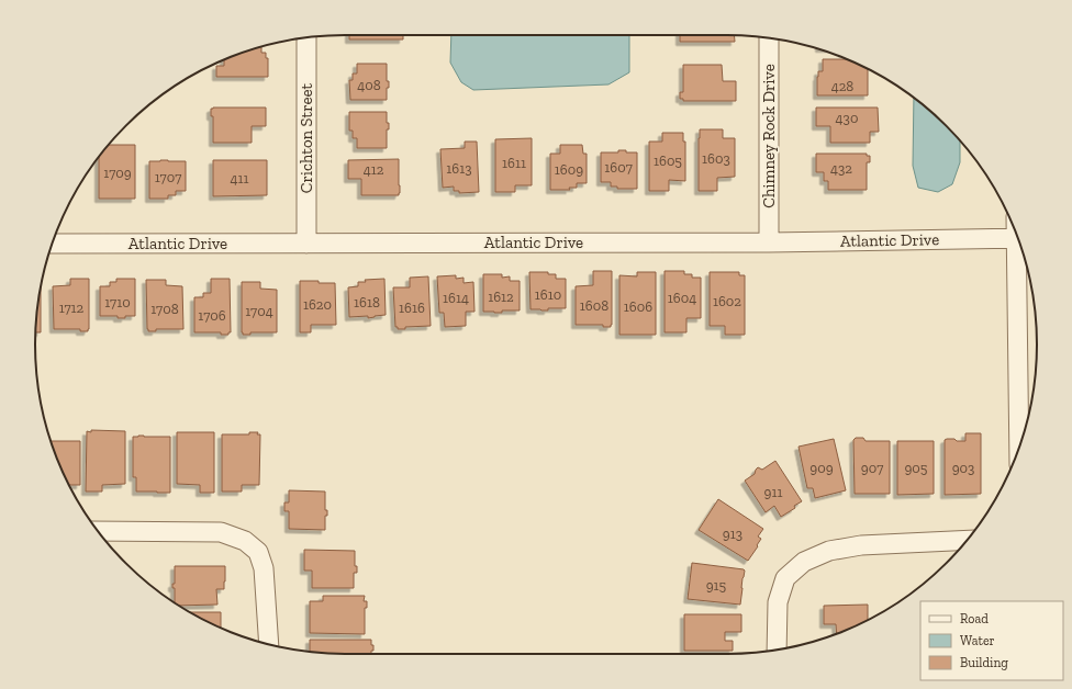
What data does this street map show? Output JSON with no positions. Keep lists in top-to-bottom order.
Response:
{
  "streets": {
    "street": ["Chimney Rock Drive", "Crichton Street", "Atlantic Drive"]
  },
  "crossings": [
    ["Chimney Rock Drive", "Atlantic Drive"],
    ["Crichton Street", "Atlantic Drive"]
  ],
  "house_numbers": [
    "408",
    "428",
    "430",
    "1603",
    "1605",
    "1611",
    "1607",
    "1613",
    "432",
    "412",
    "1609",
    "1709",
    "1707",
    "411",
    "1610",
    "1612",
    "1614",
    "1604",
    "1602",
    "1710",
    "1618",
    "1620",
    "1608",
    "1606",
    "1712",
    "1616",
    "1708",
    "1704",
    "1706",
    "909",
    "907",
    "905",
    "903",
    "911",
    "913",
    "915"
  ],
  "legend": ["Road", "Water", "Building"]
}
